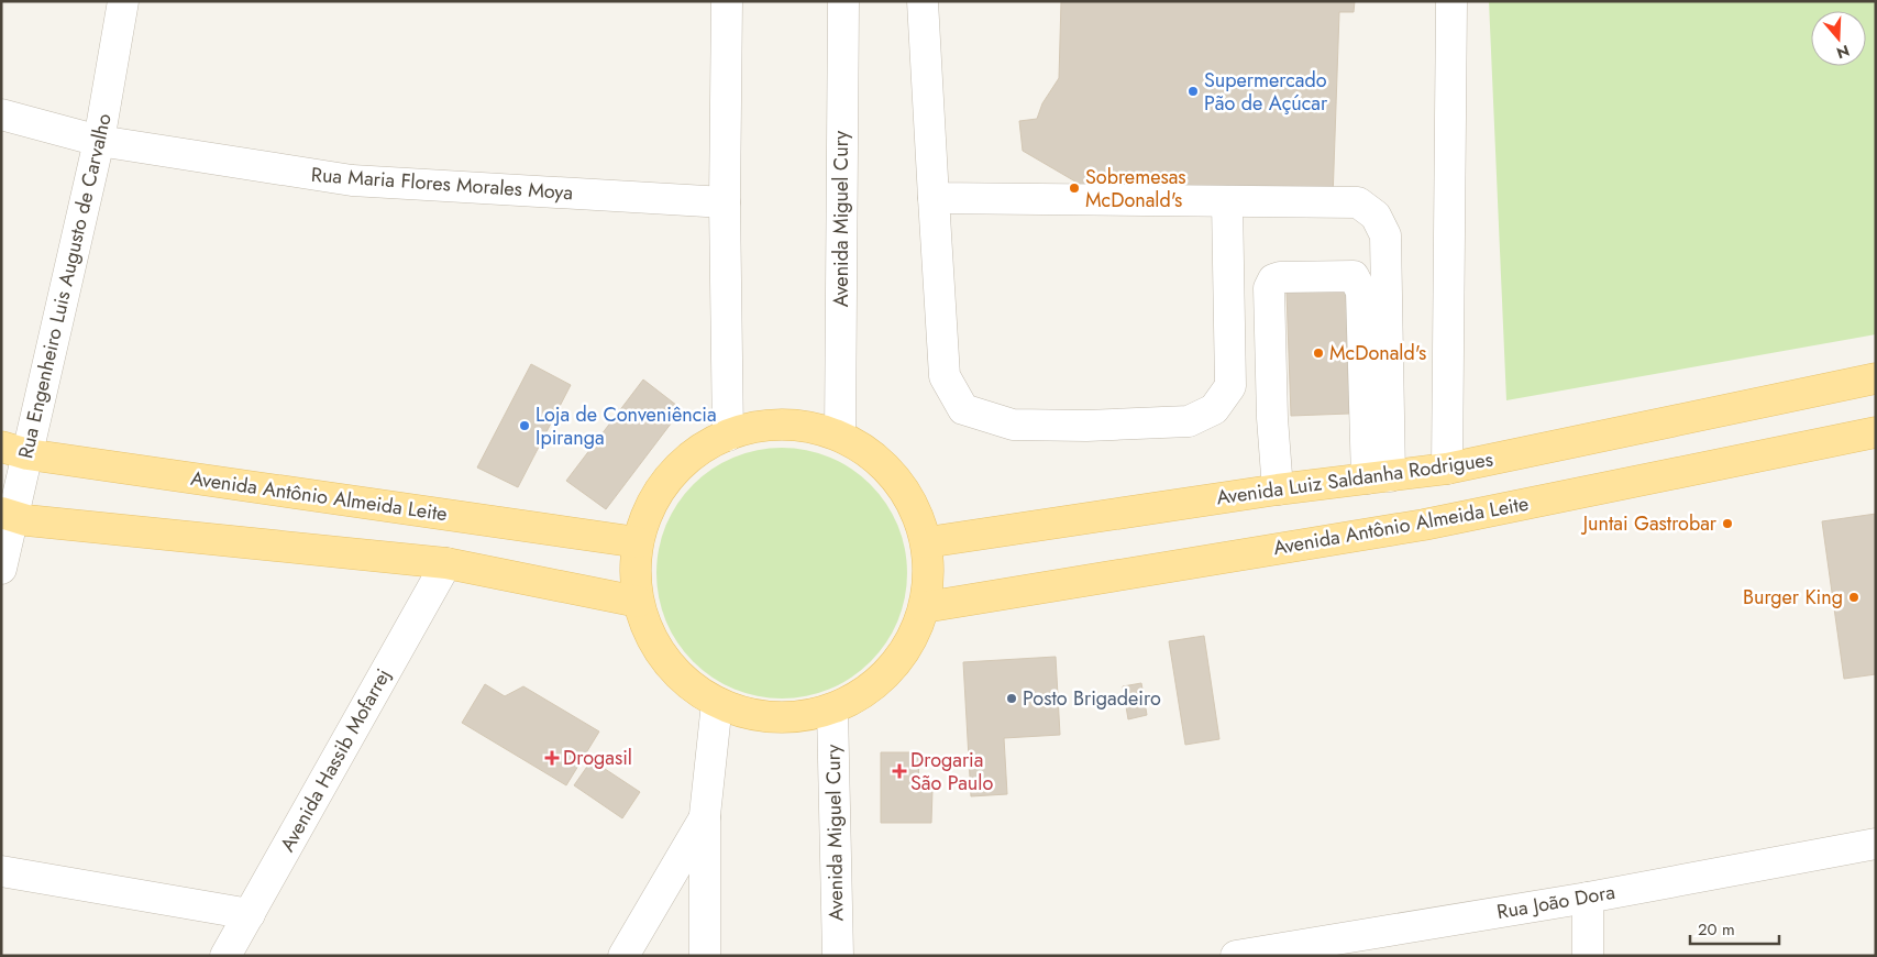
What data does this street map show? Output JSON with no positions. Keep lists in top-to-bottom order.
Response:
{
  "streets": {
    "main road": ["Avenida Luiz Saldanha Rodrigues", "Avenida Antônio Almeida Leite"],
    "street": [
      "Rua Maria Flores Morales Moya",
      "Avenida Miguel Cury",
      "Rua Engenheiro Luis Augusto de Carvalho",
      "Avenida Hassib Mofarrej",
      "Rua João Dora"
    ]
  },
  "crossings": [
    ["Rua Maria Flores Morales Moya", "Rua Engenheiro Luis Augusto de Carvalho"],
    ["Rua Engenheiro Luis Augusto de Carvalho", "Avenida Antônio Almeida Leite"]
  ],
  "places": {
    "other": [
      "Supermercado Pão de Açúcar",
      "Sobremesas McDonald's",
      "McDonald's",
      "Loja de Conveniência Ipiranga",
      "Juntai Gastrobar",
      "Burger King",
      "Posto Brigadeiro"
    ],
    "health": ["Drogasil", "Drogaria São Paulo"]
  },
  "scale_bar": "20 m",
  "north": "bottom"
}
